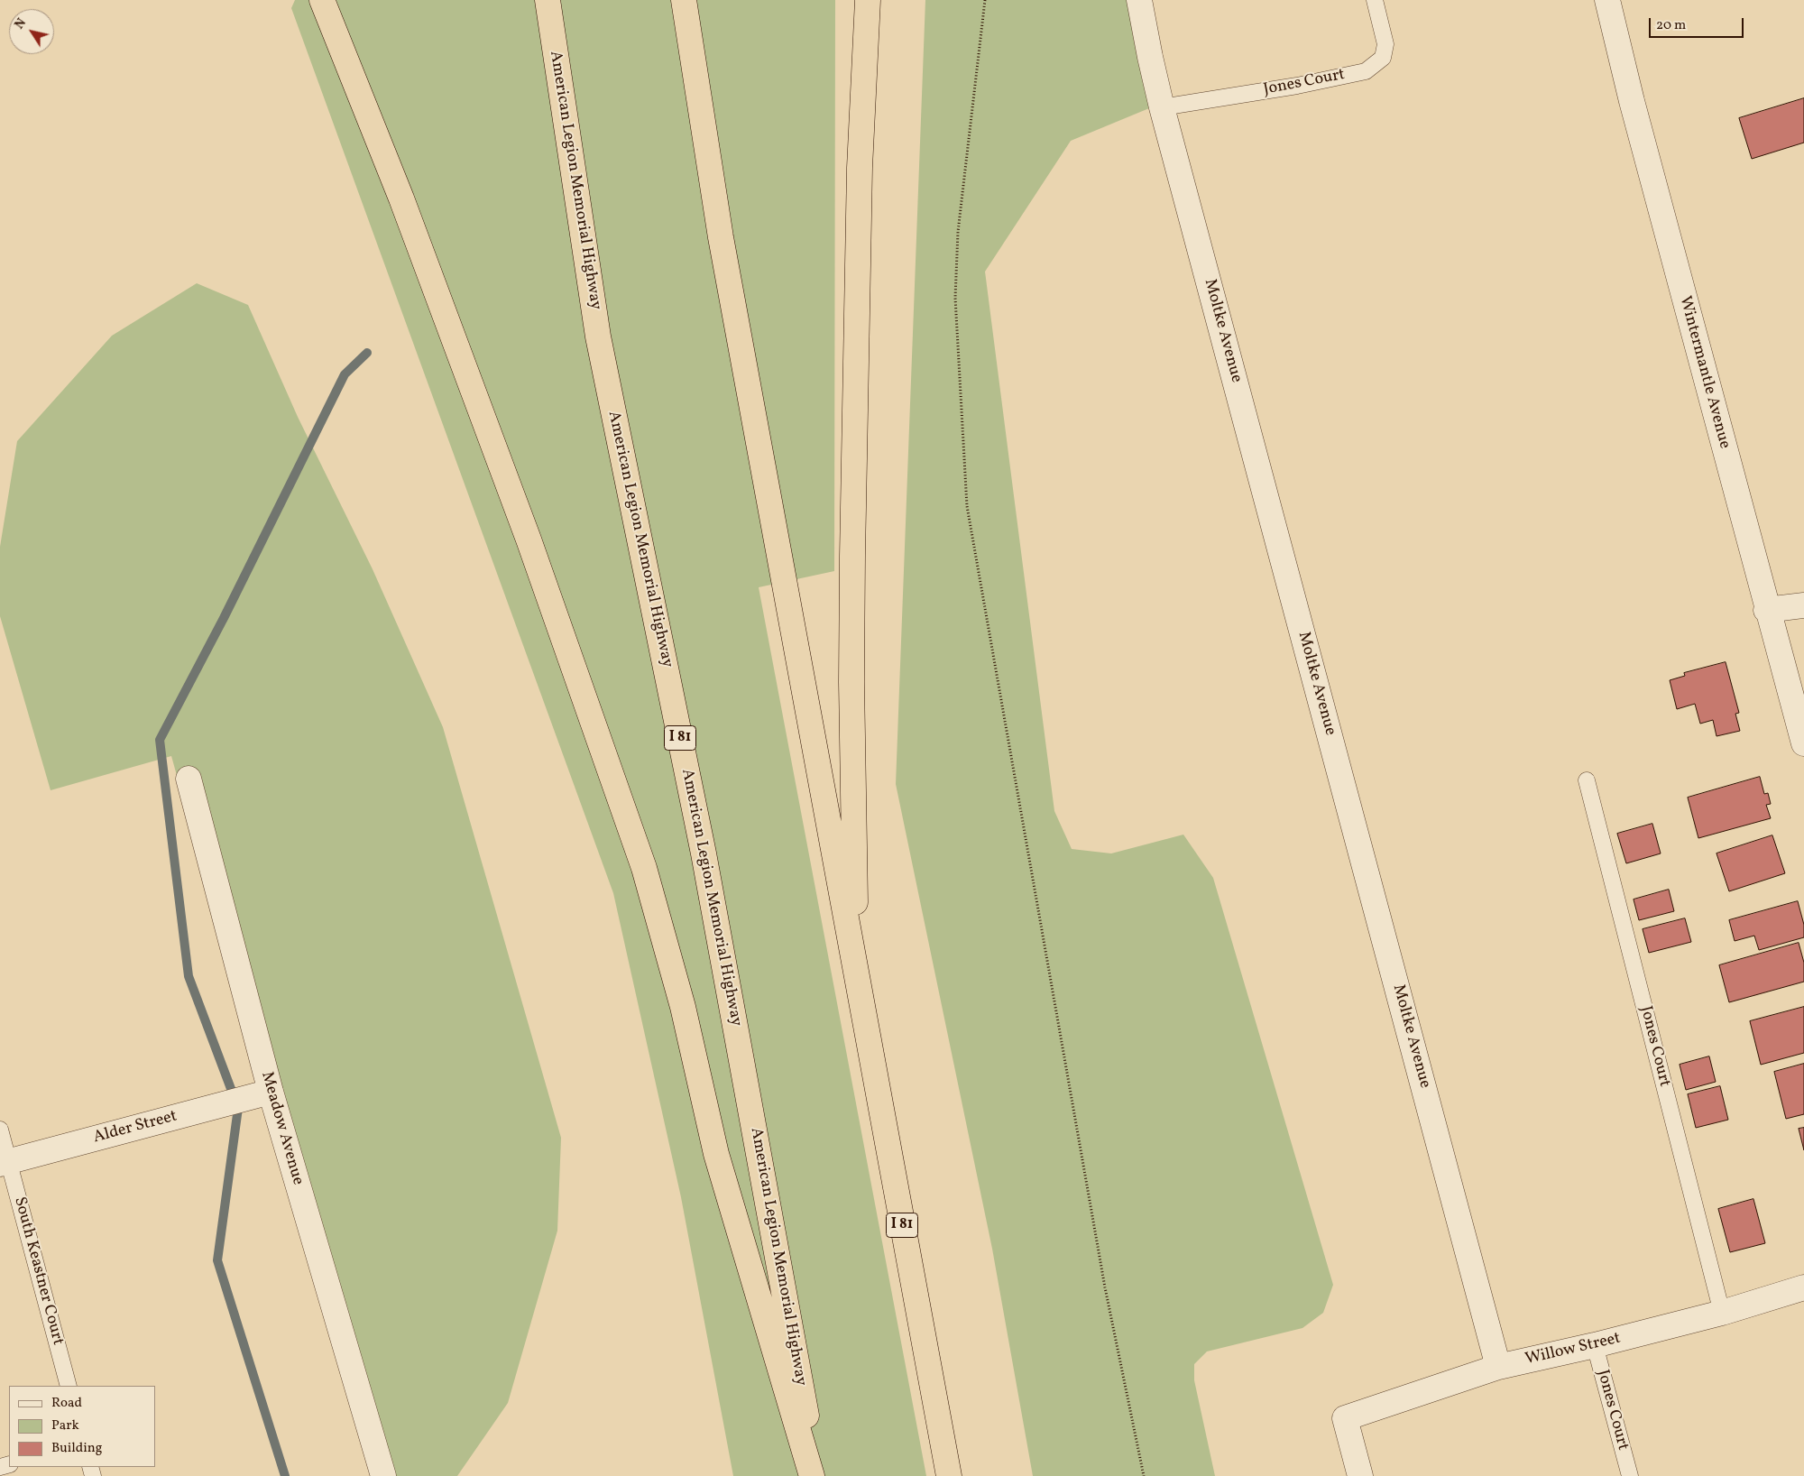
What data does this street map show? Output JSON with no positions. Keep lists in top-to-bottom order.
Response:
{
  "streets": {
    "highway": ["American Legion Memorial Highway", "I 81"],
    "street": [
      "Moltke Avenue",
      "Wintermantle Avenue",
      "Alder Street",
      "Meadow Avenue",
      "Willow Street"
    ],
    "lane": ["Jones Court", "South Keastner Court"]
  },
  "crossings": [
    ["Jones Court", "Moltke Avenue"],
    ["Jones Court", "Willow Street"],
    ["Moltke Avenue", "Willow Street"],
    ["Alder Street", "Meadow Avenue"],
    ["Alder Street", "South Keastner Court"]
  ],
  "legend": ["Road", "Park", "Building"],
  "scale_bar": "20 m",
  "north": "top left"
}
